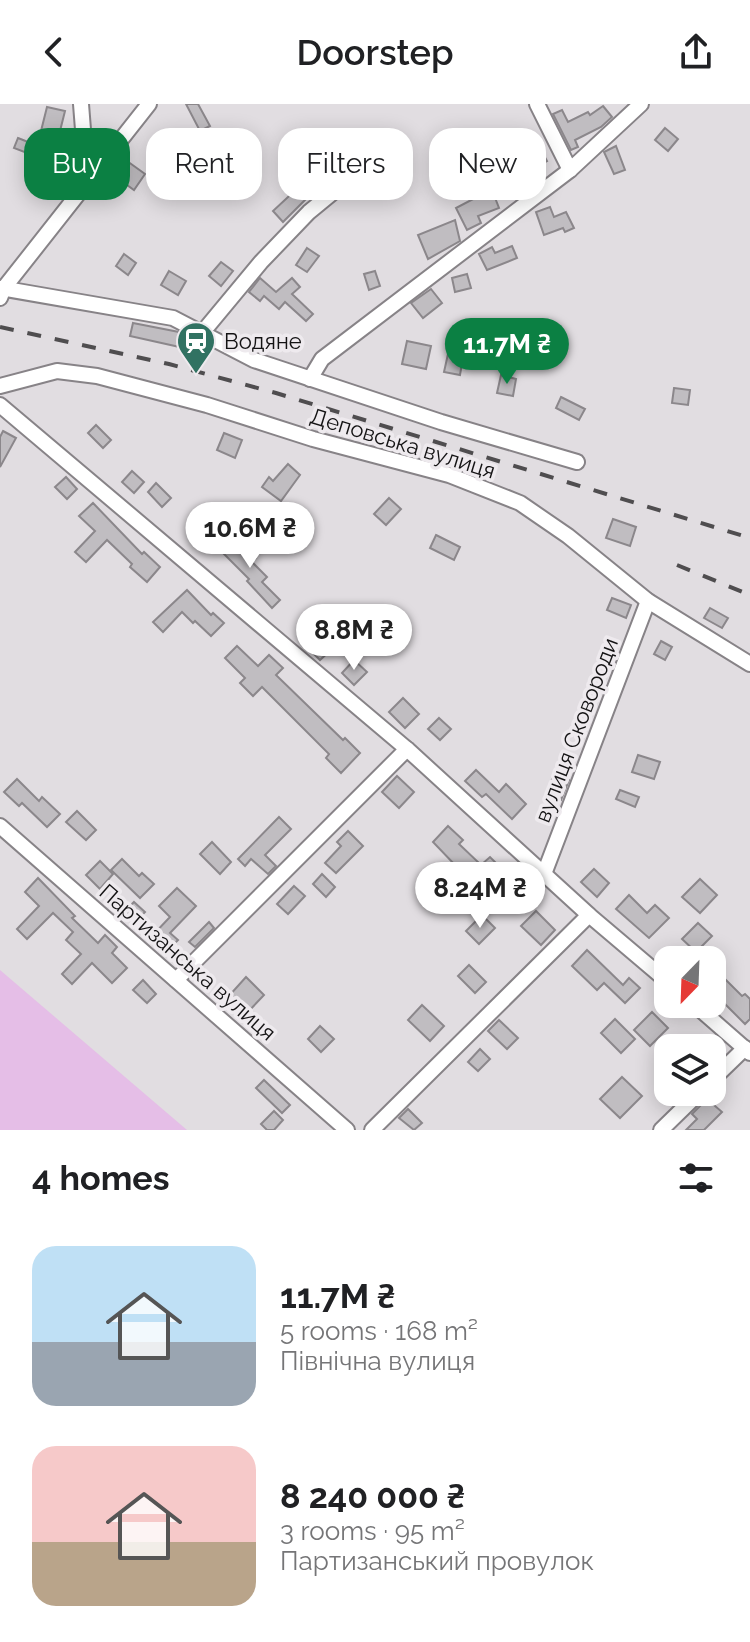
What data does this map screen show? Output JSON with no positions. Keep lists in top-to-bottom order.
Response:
{
  "streets": {
    "street": ["Деповська вулиця", "вулиця Сковороди", "Партизанська вулиця"]
  },
  "crossings": [
    ["Деповська вулиця", "вулиця Сковороди"]
  ],
  "places": {
    "station": ["Водяне"]
  },
  "north": "bottom left",
  "page": {
    "header": "Doorstep",
    "chip": [
      "Buy",
      "Rent",
      "Filters",
      "New"
    ],
    "price": [
      "11.7M ₴",
      "10.6M ₴",
      "8.8M ₴",
      "8.24M ₴"
    ],
    "heading": "4 homes",
    "list": [
      {
        "name": "11.7M ₴",
        "note": "5 rooms · 168 m² · Північна вулиця"
      },
      {
        "name": "8 240 000 ₴",
        "note": "3 rooms · 95 m² · Партизанський провулок"
      }
    ]
  }
}
